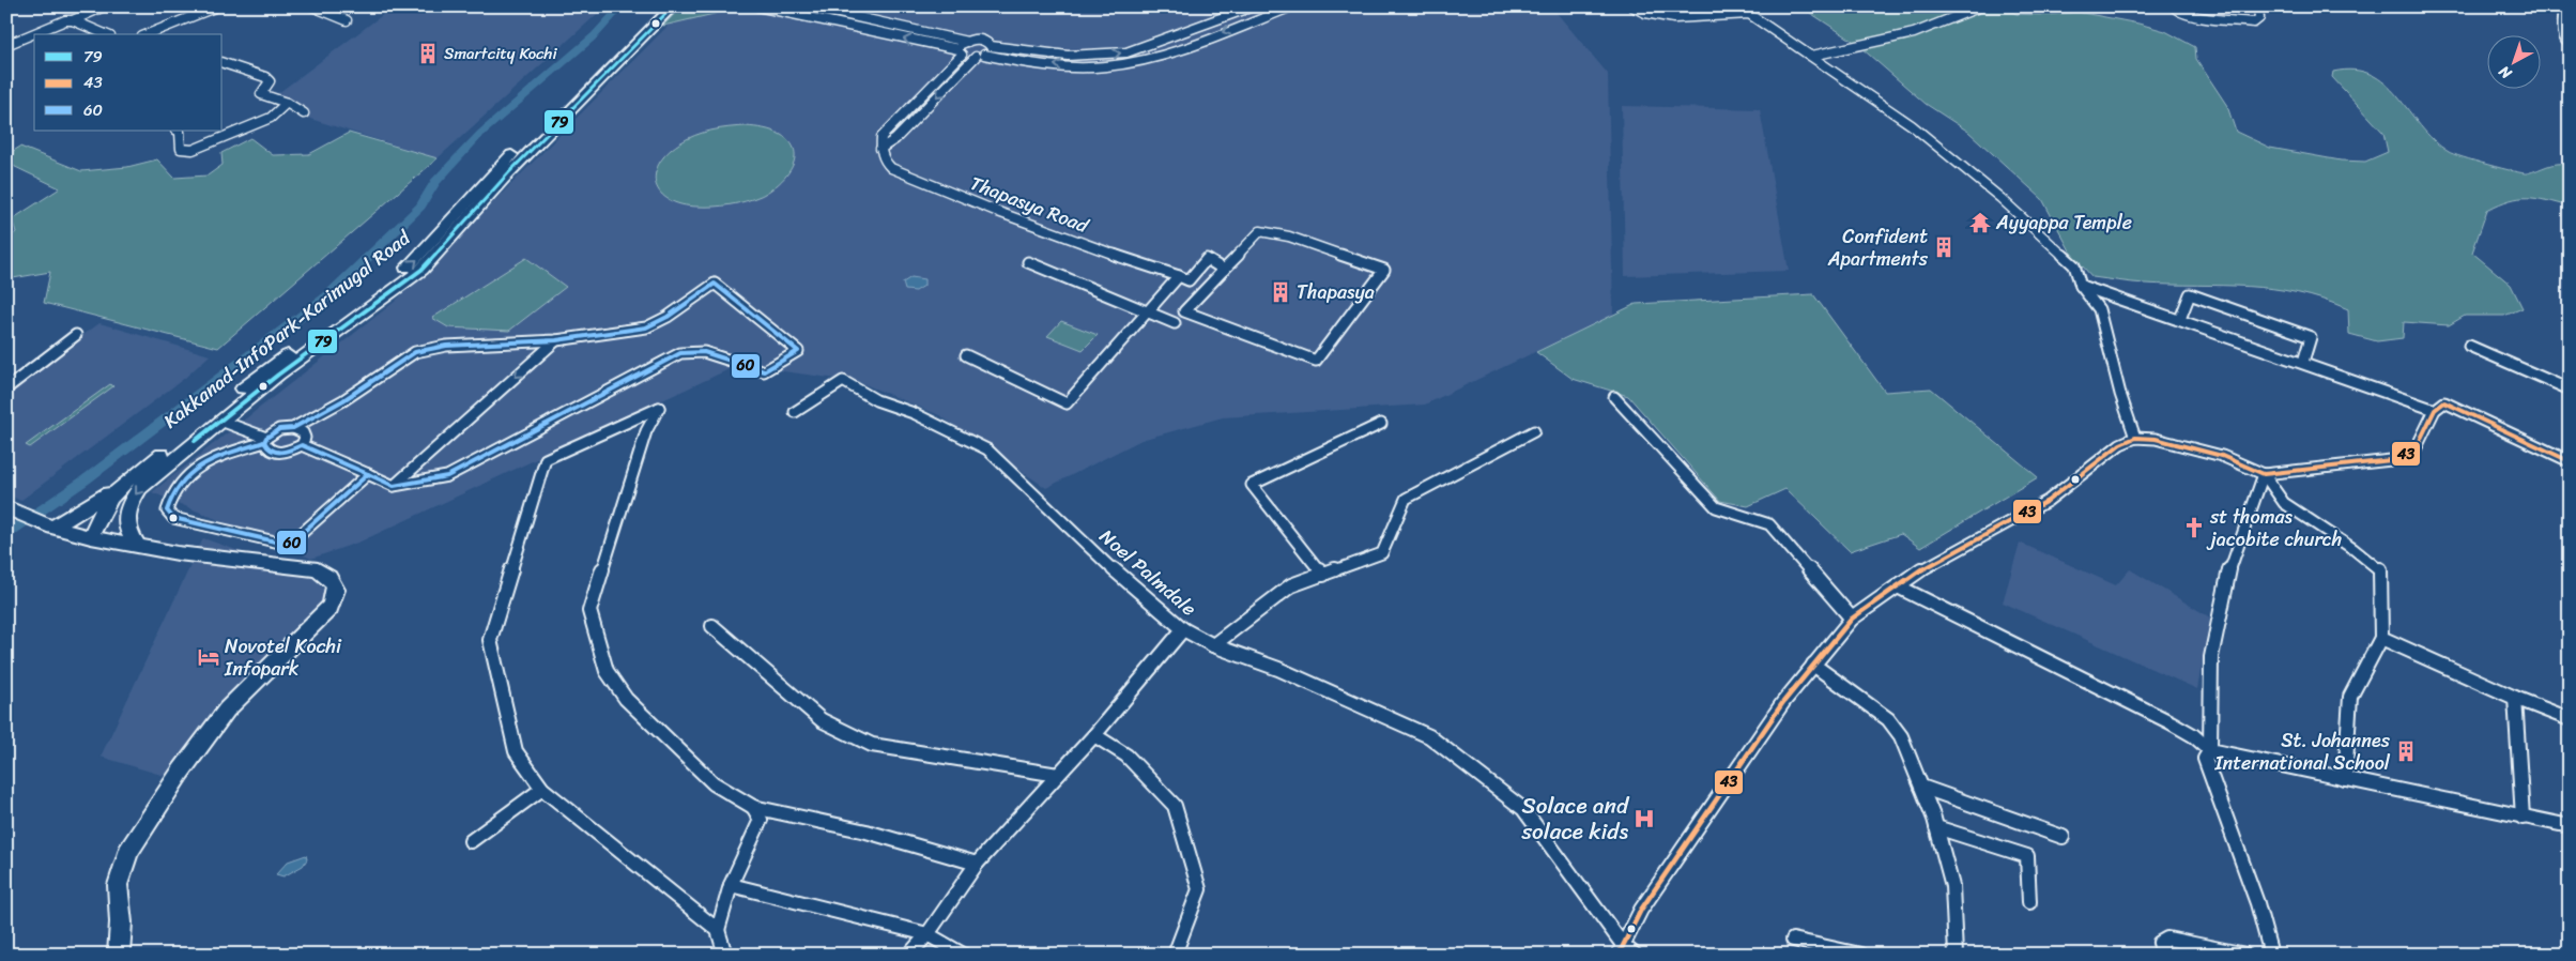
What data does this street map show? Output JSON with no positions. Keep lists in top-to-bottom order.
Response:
{
  "streets": {
    "main road": ["Kakkanad-InfoPark-Karimugal Road"],
    "street": ["Thapasya Road", "Noel Palmdale"]
  },
  "places": {
    "building": [
      "Smartcity Kochi",
      "Confident Apartments",
      "Thapasya",
      "St. Johannes International School"
    ],
    "temple": ["Ayyappa Temple"],
    "church": ["st thomas jacobite church"],
    "hotel": ["Novotel Kochi Infopark"],
    "hospital": ["Solace and solace kids"]
  },
  "lines": ["transit line 79", "transit line 60", "transit line 43"],
  "legend": ["79", "43", "60"],
  "north": "bottom left"
}
